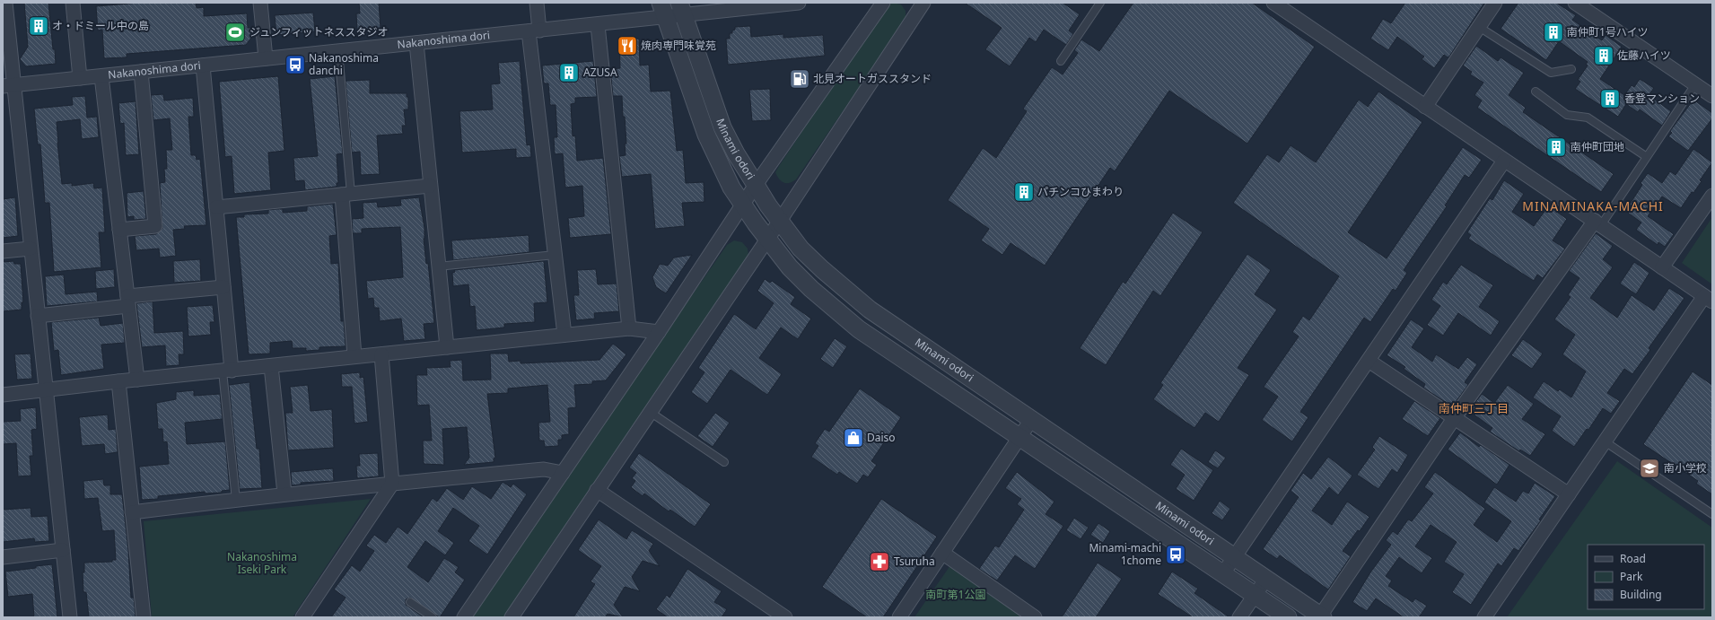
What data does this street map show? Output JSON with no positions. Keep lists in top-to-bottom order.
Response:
{
  "streets": {
    "street": ["Nakanoshima dori", "Minami odori"]
  },
  "crossings": [
    ["Nakanoshima dori", "Minami odori"]
  ],
  "districts": ["MINAMINAKA-MACHI", "南仲町三丁目"],
  "parks": ["Nakanoshima Iseki Park", "南町第1公園"],
  "places": {
    "building": [
      "オ・ドミール中の島",
      "南仲町1号ハイツ",
      "佐藤ハイツ",
      "AZUSA",
      "香登マンション",
      "南仲町団地",
      "パチンコひまわり"
    ],
    "sports": ["ジュンフィットネススタジオ"],
    "restaurant": ["焼肉専門味覚苑"],
    "bus stop": ["Nakanoshima danchi", "Minami-machi 1chome"],
    "fuel station": ["北見オートガススタンド"],
    "shop": ["Daiso"],
    "school or university": ["南小学校"],
    "pharmacy": ["Tsuruha"]
  },
  "legend": ["Road", "Park", "Building"]
}
